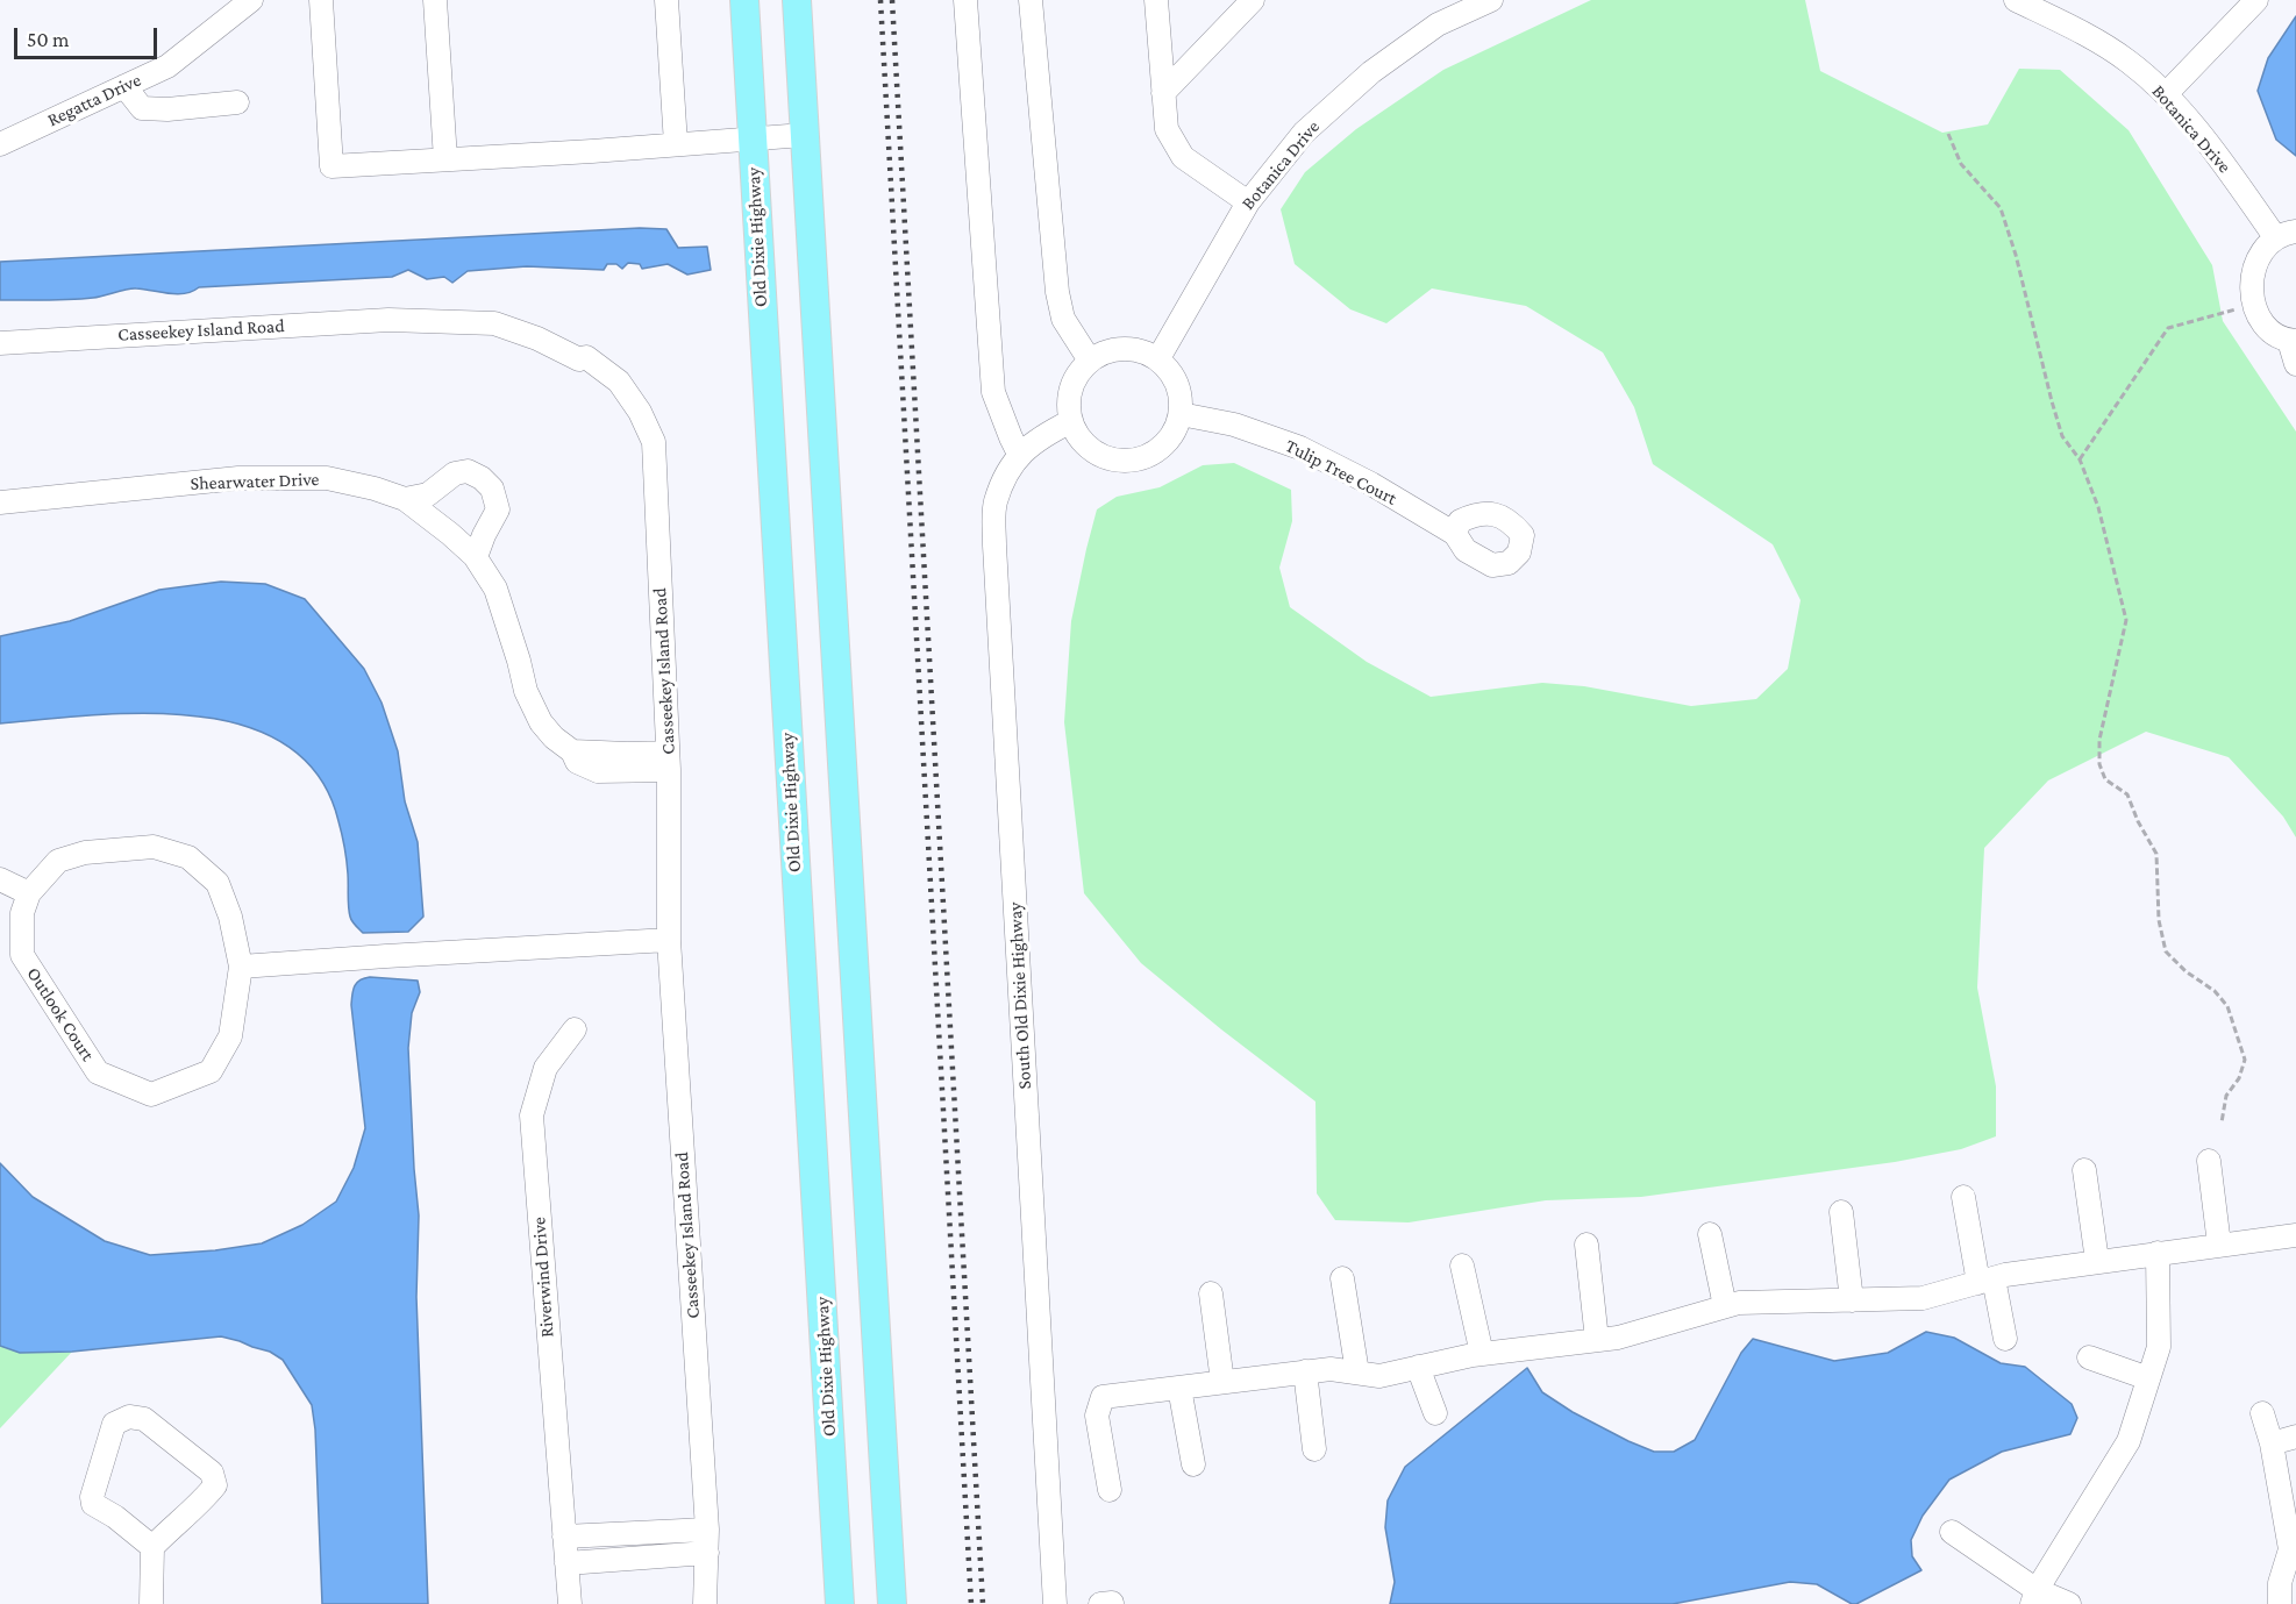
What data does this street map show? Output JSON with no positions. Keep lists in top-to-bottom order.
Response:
{
  "streets": {
    "main road": ["Old Dixie Highway"],
    "street": [
      "Regatta Drive",
      "Botanica Drive",
      "Casseekey Island Road",
      "Tulip Tree Court",
      "Shearwater Drive",
      "South Old Dixie Highway",
      "Outlook Court",
      "Riverwind Drive"
    ]
  },
  "crossings": [
    ["Botanica Drive", "Tulip Tree Court"],
    ["Botanica Drive", "South Old Dixie Highway"],
    ["Casseekey Island Road", "Shearwater Drive"],
    ["Tulip Tree Court", "South Old Dixie Highway"]
  ],
  "scale_bar": "50 m"
}
